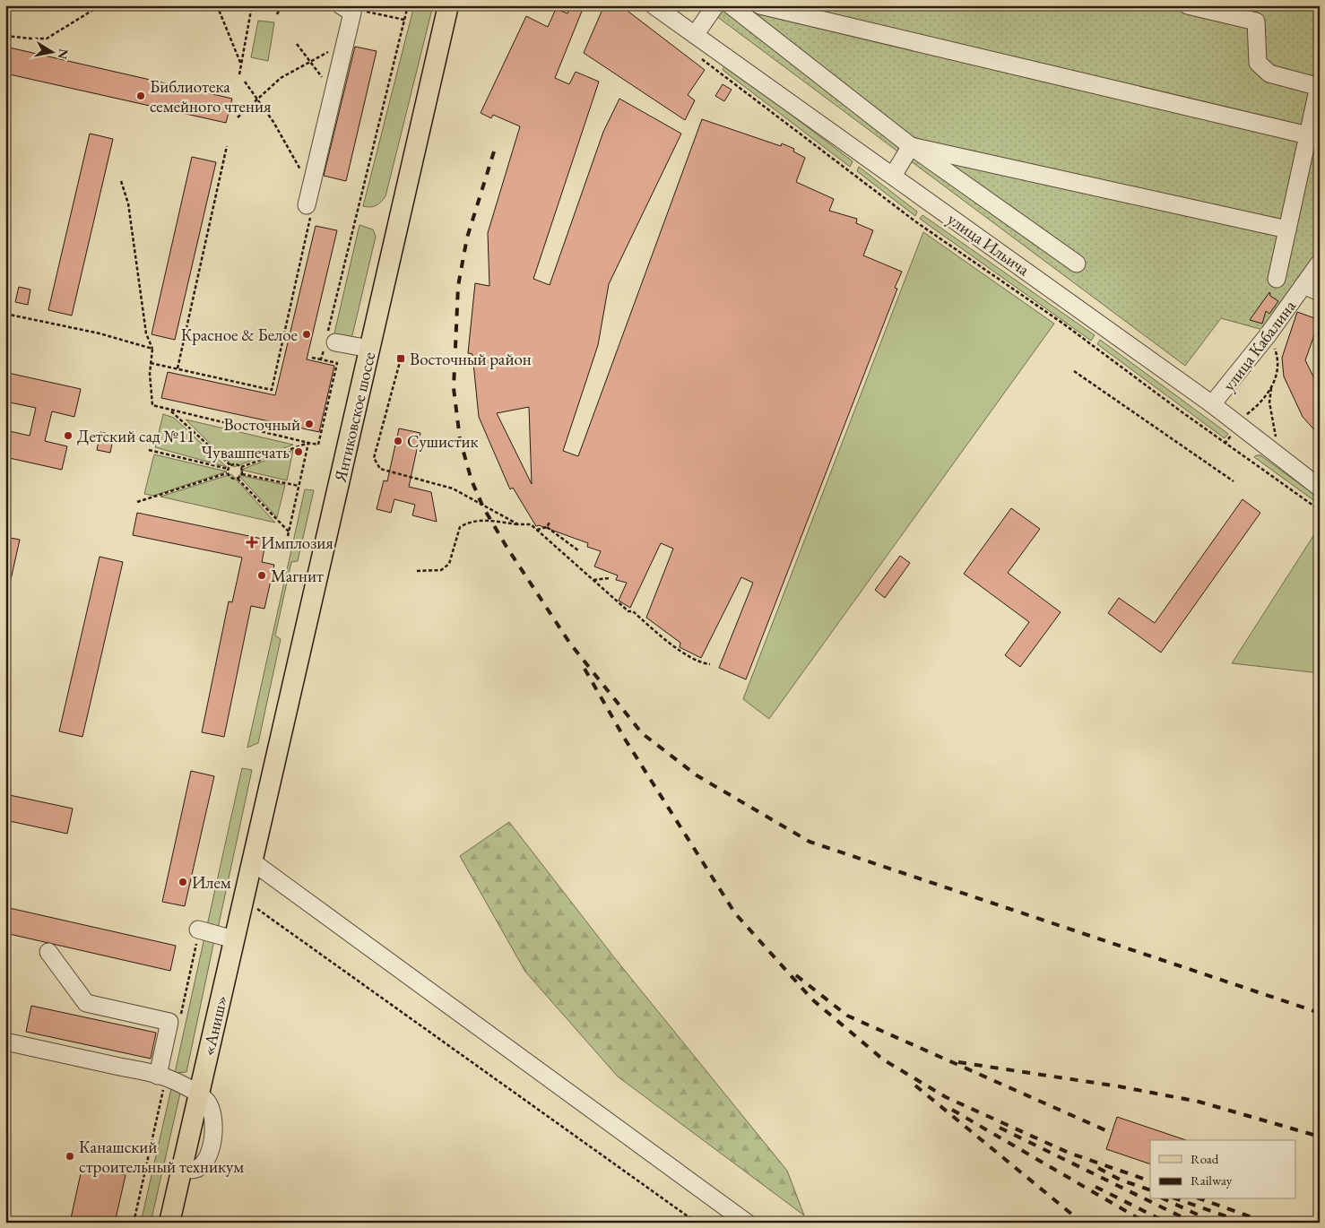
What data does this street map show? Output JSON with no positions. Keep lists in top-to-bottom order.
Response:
{
  "streets": {
    "main road": ["Янтиковское шоссе", "«Аниш»"],
    "street": ["улица Ильича", "улица Кабалина"]
  },
  "crossings": [
    ["улица Ильича", "улица Кабалина"],
    ["Янтиковское шоссе", "«Аниш»"]
  ],
  "places": {
    "other": [
      "Библиотека семейного чтения",
      "Красное & Белое",
      "Восточный",
      "Детский сад №11",
      "Сушистик",
      "Чувашпечать",
      "Магнит",
      "Илем",
      "Канашский строительный техникум"
    ],
    "transit": ["Восточный район"],
    "health": ["Имплозия"]
  },
  "legend": ["Road", "Railway"],
  "north": "right"
}
